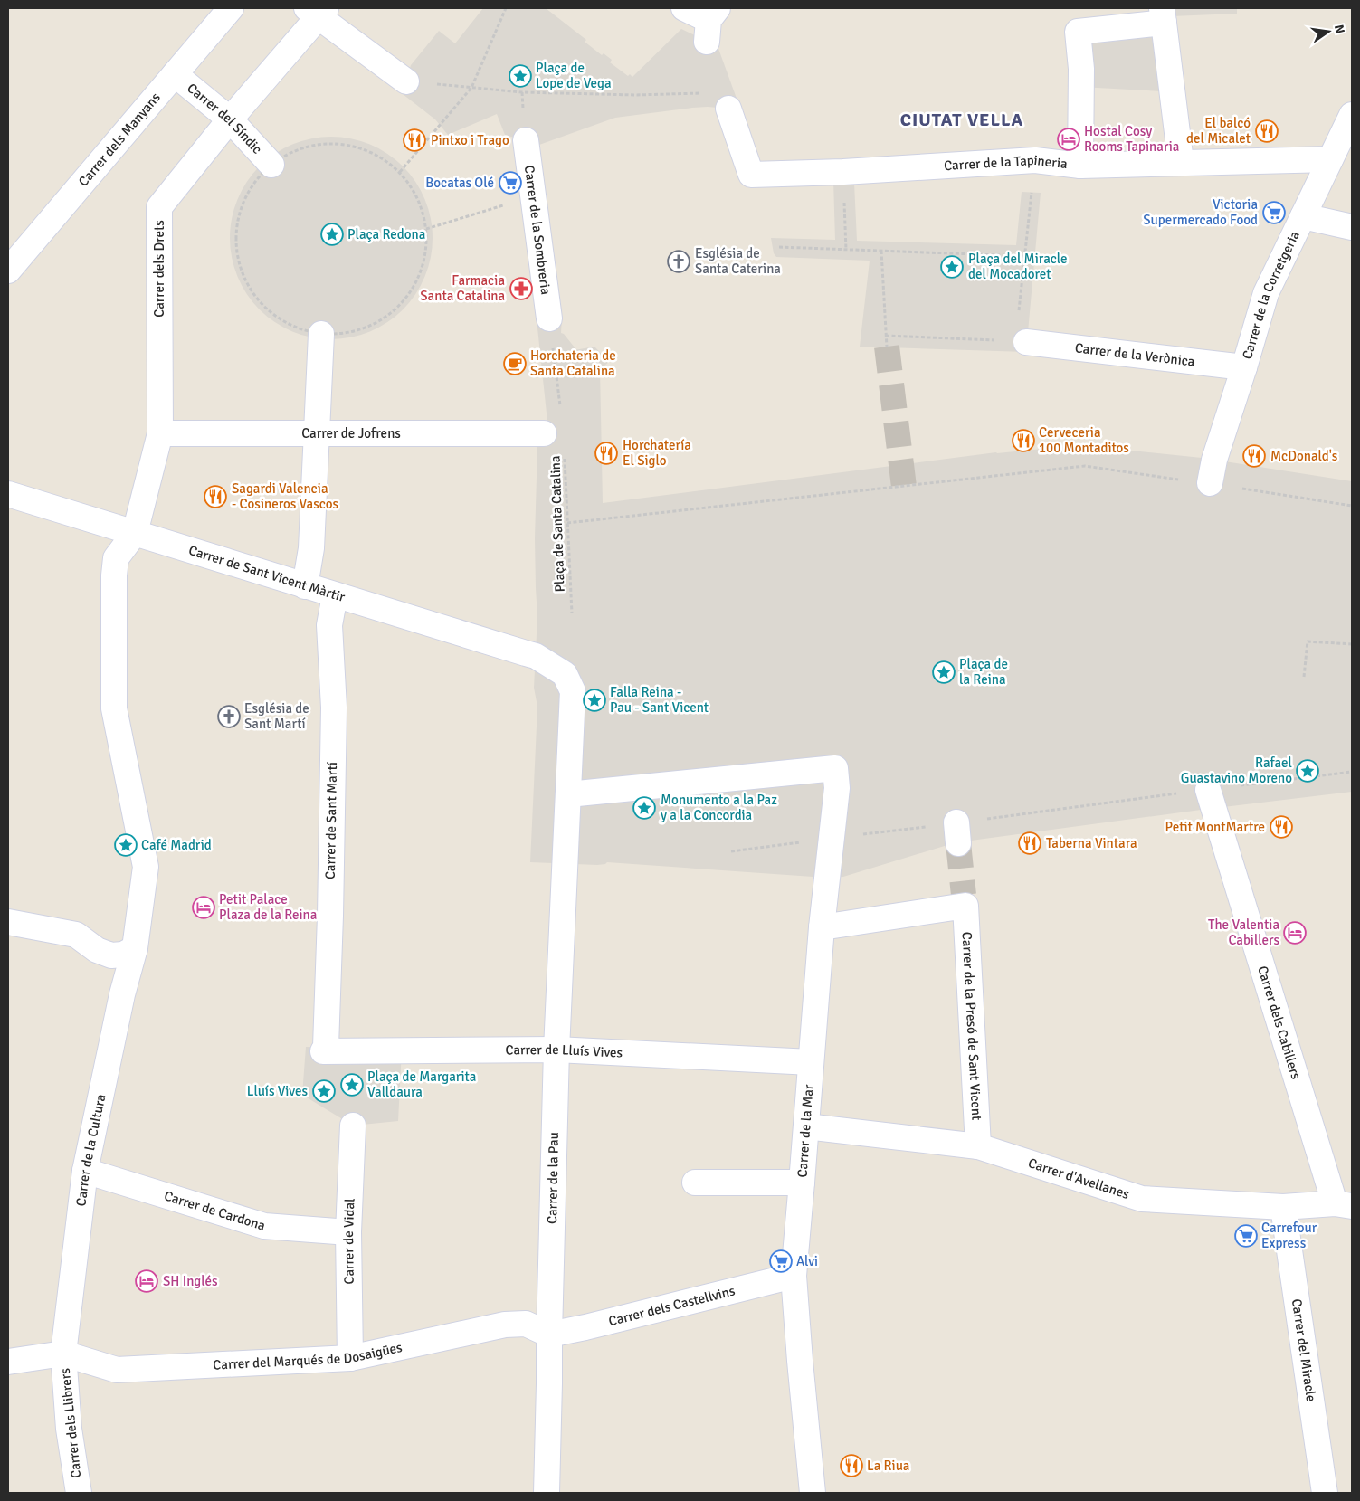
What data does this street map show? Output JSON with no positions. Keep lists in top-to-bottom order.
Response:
{
  "streets": {
    "street": [
      "Carrer del Síndic",
      "Carrer dels Manyans",
      "Carrer de la Tapineria",
      "Carrer de la Sombreria",
      "Carrer dels Drets",
      "Carrer de la Corretgeria",
      "Carrer de la Verònica",
      "Carrer de Jofrens",
      "Carrer de Sant Vicent Màrtir",
      "Carrer de Sant Martí",
      "Carrer dels Cabillers",
      "Carrer de la Presó de Sant Vicent",
      "Carrer de Lluís Vives",
      "Carrer de la Mar",
      "Carrer de la Cultura",
      "Carrer de la Pau",
      "Carrer d'Avellanes",
      "Carrer de Cardona",
      "Carrer de Vidal",
      "Carrer dels Castellvins",
      "Carrer del Miracle",
      "Carrer del Marqués de Dosaigües",
      "Carrer dels Llibrers"
    ],
    "path": ["Plaça de Santa Catalina"]
  },
  "crossings": [
    ["Carrer del Síndic", "Carrer dels Manyans"],
    ["Carrer del Síndic", "Carrer dels Drets"],
    ["Carrer de la Tapineria", "Carrer de la Corretgeria"],
    ["Carrer dels Drets", "Carrer de Jofrens"],
    ["Carrer dels Drets", "Carrer de Sant Vicent Màrtir"],
    ["Carrer dels Drets", "Carrer de la Cultura"],
    ["Carrer de la Corretgeria", "Carrer de la Verònica"],
    ["Carrer de Sant Vicent Màrtir", "Carrer de Sant Martí"],
    ["Carrer de Sant Vicent Màrtir", "Carrer de la Mar"],
    ["Carrer de Sant Vicent Màrtir", "Carrer de la Cultura"],
    ["Carrer de Sant Vicent Màrtir", "Carrer de la Pau"],
    ["Carrer de Sant Martí", "Carrer de Lluís Vives"],
    ["Carrer dels Cabillers", "Carrer d'Avellanes"],
    ["Carrer de la Presó de Sant Vicent", "Carrer de la Mar"],
    ["Carrer de la Presó de Sant Vicent", "Carrer d'Avellanes"],
    ["Carrer de Lluís Vives", "Carrer de la Mar"],
    ["Carrer de Lluís Vives", "Carrer de la Pau"],
    ["Carrer de la Mar", "Carrer de la Pau"],
    ["Carrer de la Mar", "Carrer d'Avellanes"],
    ["Carrer de la Mar", "Carrer dels Castellvins"],
    ["Carrer de la Cultura", "Carrer de Cardona"],
    ["Carrer de la Cultura", "Carrer del Marqués de Dosaigües"],
    ["Carrer de la Cultura", "Carrer dels Llibrers"],
    ["Carrer de la Pau", "Carrer dels Castellvins"],
    ["Carrer de la Pau", "Carrer del Marqués de Dosaigües"],
    ["Carrer d'Avellanes", "Carrer del Miracle"],
    ["Carrer de Cardona", "Carrer de Vidal"],
    ["Carrer de Vidal", "Carrer del Marqués de Dosaigües"],
    ["Carrer dels Castellvins", "Carrer del Marqués de Dosaigües"],
    ["Carrer del Marqués de Dosaigües", "Carrer dels Llibrers"]
  ],
  "districts": ["CIUTAT VELLA"],
  "places": {
    "place": [
      "Plaça de Lope de Vega",
      "Plaça Redona",
      "Plaça del Miracle del Mocadoret",
      "Plaça de la Reina",
      "Falla Reina - Pau - Sant Vicent",
      "Rafael Guastavino Moreno",
      "Monumento a la Paz y a la Concordia",
      "Café Madrid",
      "Plaça de Margarita Valldaura",
      "Lluís Vives"
    ],
    "restaurant": [
      "El balcó del Micalet",
      "Pintxo i Trago",
      "Cerveceria 100 Montaditos",
      "Horchatería El Siglo",
      "McDonald's",
      "Sagardi Valencia - Cosineros Vascos",
      "Petit MontMartre",
      "Taberna Vintara",
      "La Riua"
    ],
    "hotel": [
      "Hostal Cosy Rooms Tapinaria",
      "Petit Palace Plaza de la Reina",
      "The Valentia Cabillers",
      "SH Inglés"
    ],
    "supermarket": [
      "Bocatas Olé",
      "Victoria Supermercado Food",
      "Carrefour Express",
      "Alvi"
    ],
    "church": ["Església de Santa Caterina", "Església de Sant Martí"],
    "pharmacy": ["Farmacia Santa Catalina"],
    "cafe": ["Horchateria de Santa Catalina"]
  },
  "north": "right"
}
